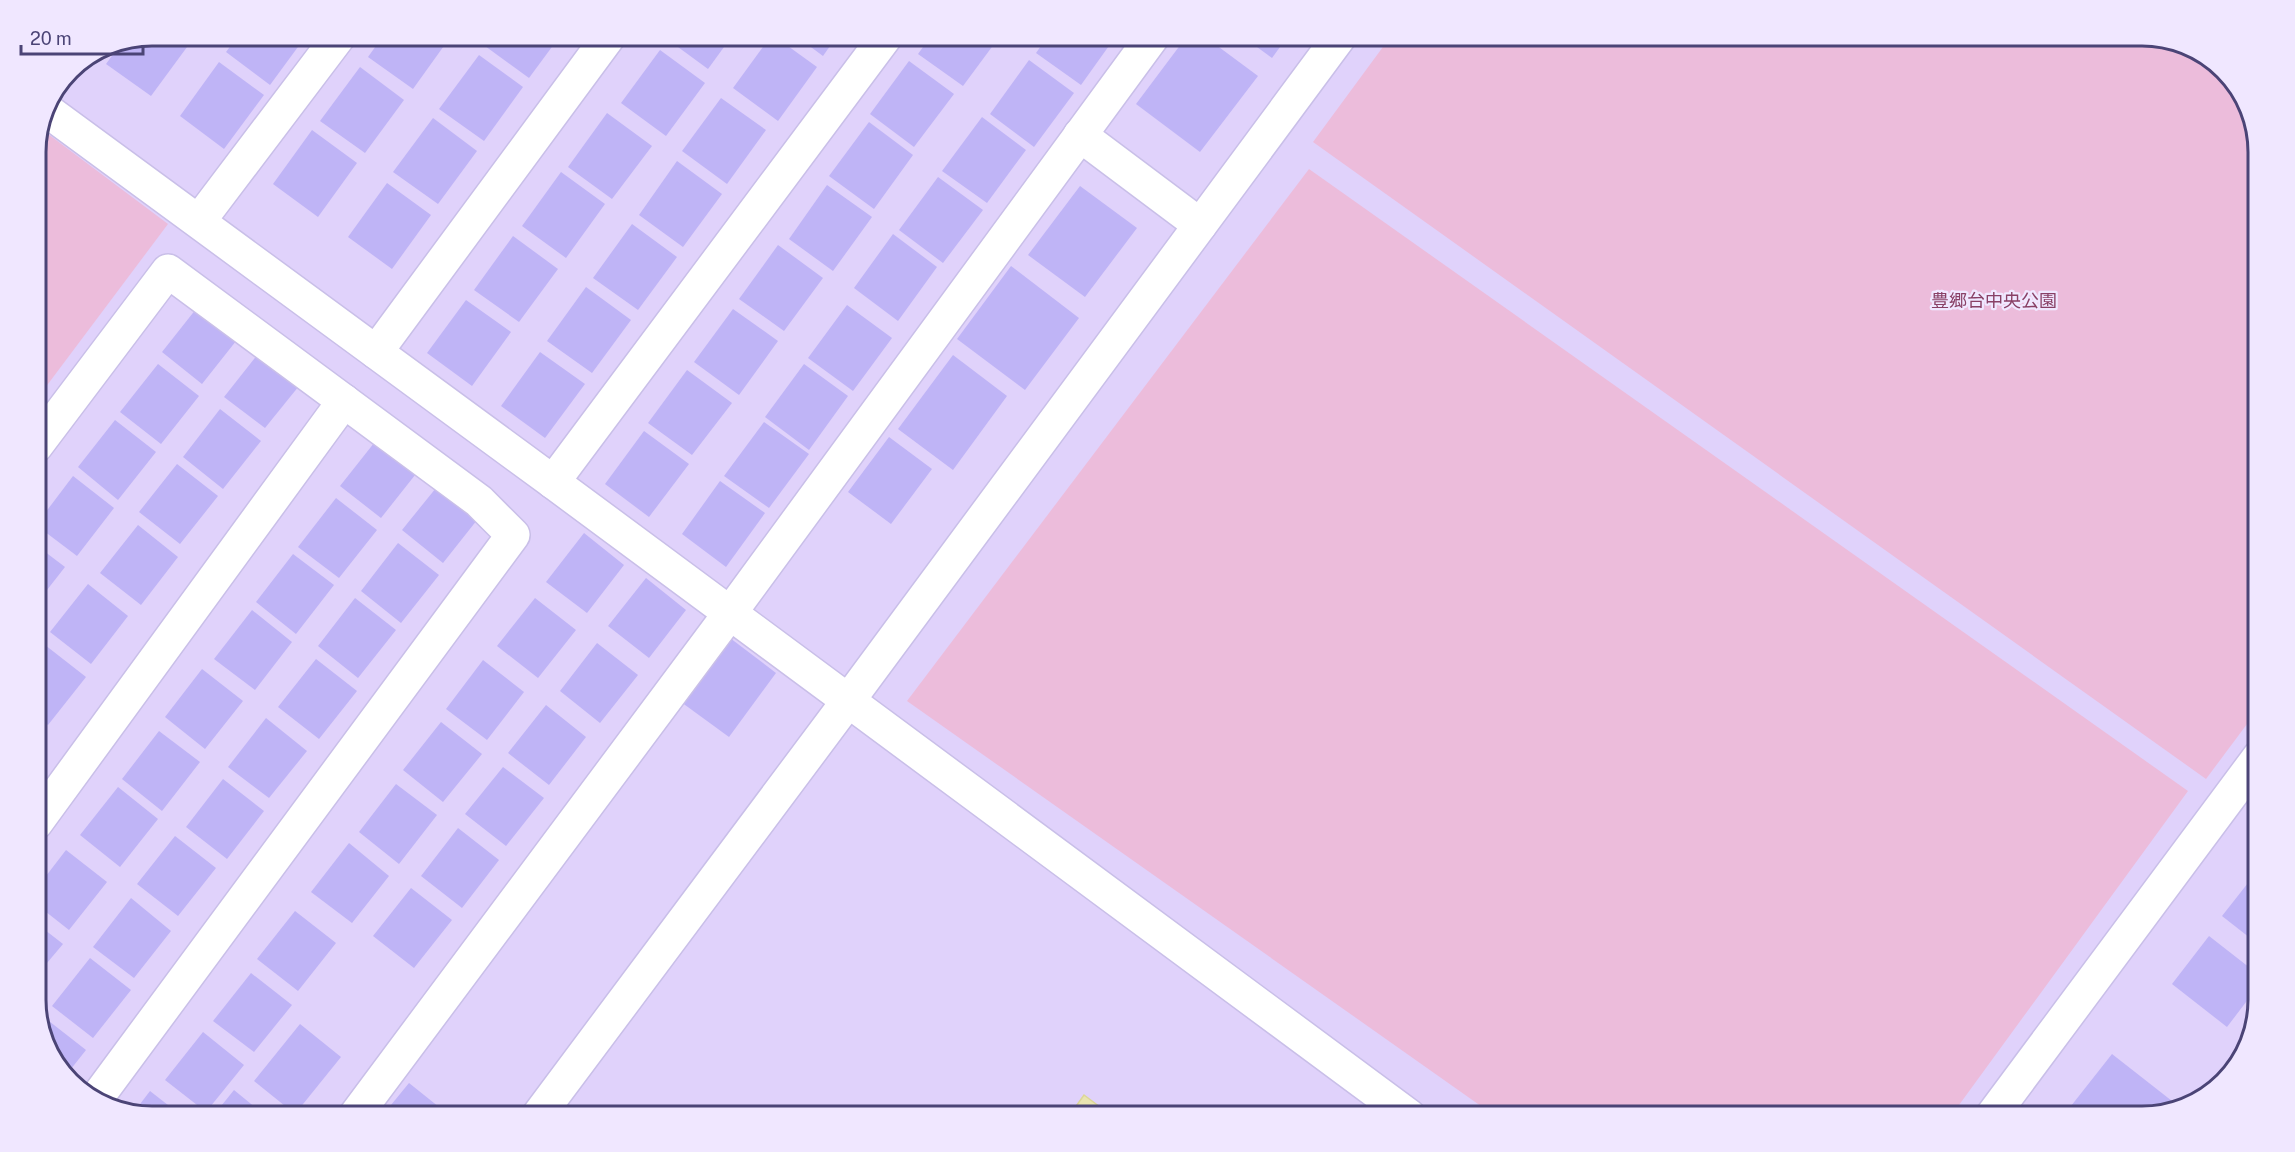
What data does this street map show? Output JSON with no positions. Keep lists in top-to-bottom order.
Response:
{
  "parks": ["豊郷台中央公園"],
  "scale_bar": "20 m"
}
